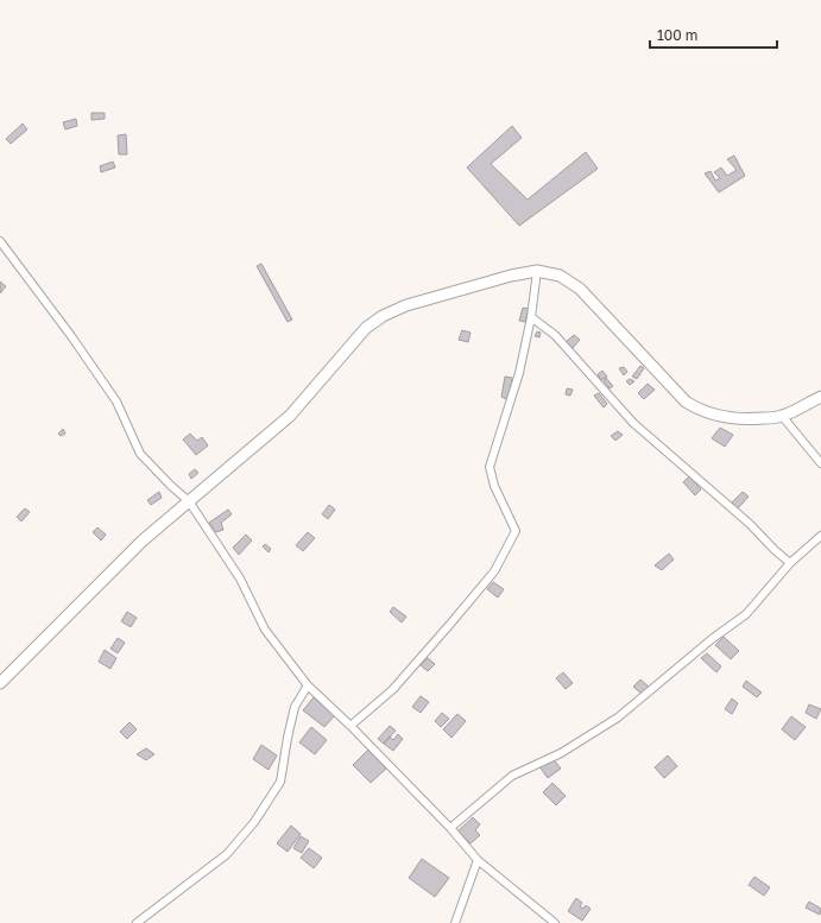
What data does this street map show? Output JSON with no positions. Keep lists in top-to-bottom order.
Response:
{
  "scale_bar": "100 m"
}
